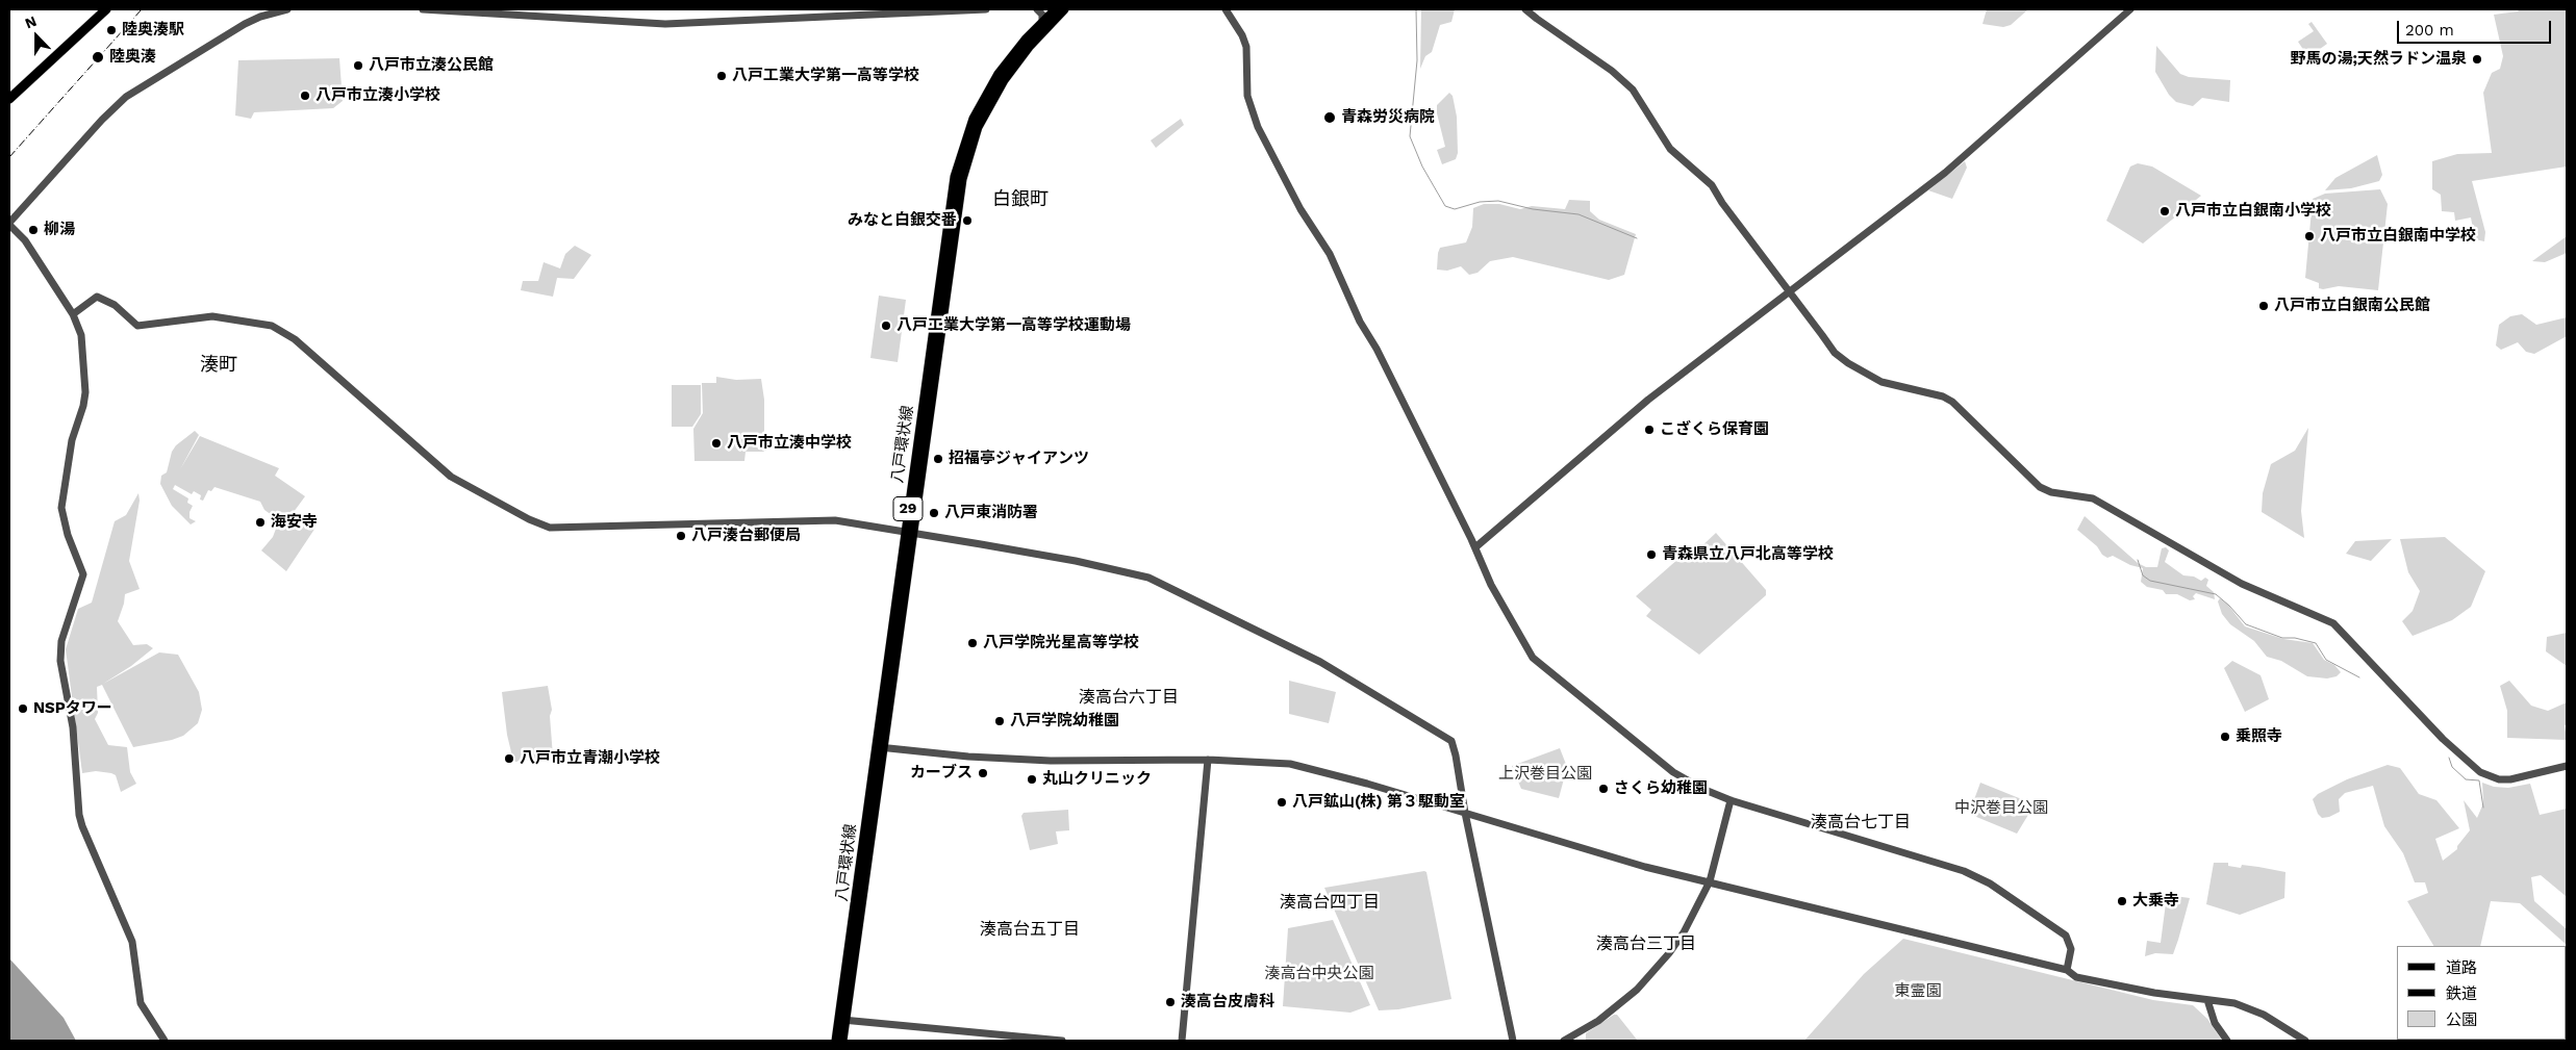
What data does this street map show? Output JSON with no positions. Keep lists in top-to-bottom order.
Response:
{
  "streets": {
    "main road": ["八戸環状線", "29"]
  },
  "districts": [
    "白銀町",
    "湊町",
    "湊高台六丁目",
    "湊高台七丁目",
    "湊高台四丁目",
    "湊高台五丁目",
    "湊高台三丁目"
  ],
  "parks": [
    "上沢巻目公園",
    "中沢巻目公園",
    "湊高台中央公園",
    "東霊園"
  ],
  "places": [
    "陸奥湊駅",
    "陸奥湊",
    "野馬の湯;天然ラドン温泉",
    "八戸市立湊公民館",
    "八戸工業大学第一高等学校",
    "八戸市立湊小学校",
    "青森労災病院",
    "八戸市立白銀南小学校",
    "みなと白銀交番",
    "柳湯",
    "八戸市立白銀南中学校",
    "八戸市立白銀南公民館",
    "八戸工業大学第一高等学校運動場",
    "こざくら保育園",
    "八戸市立湊中学校",
    "招福亭ジャイアンツ",
    "八戸東消防署",
    "海安寺",
    "八戸湊台郵便局",
    "青森県立八戸北高等学校",
    "八戸学院光星高等学校",
    "NSPタワー",
    "八戸学院幼稚園",
    "乗照寺",
    "八戸市立青潮小学校",
    "カーブス",
    "丸山クリニック",
    "さくら幼稚園",
    "八戸鉱山(株) 第３駆動室",
    "大乗寺",
    "湊高台皮膚科"
  ],
  "legend": ["道路", "鉄道", "公園"],
  "scale_bar": "200 m",
  "north": "top"
}
